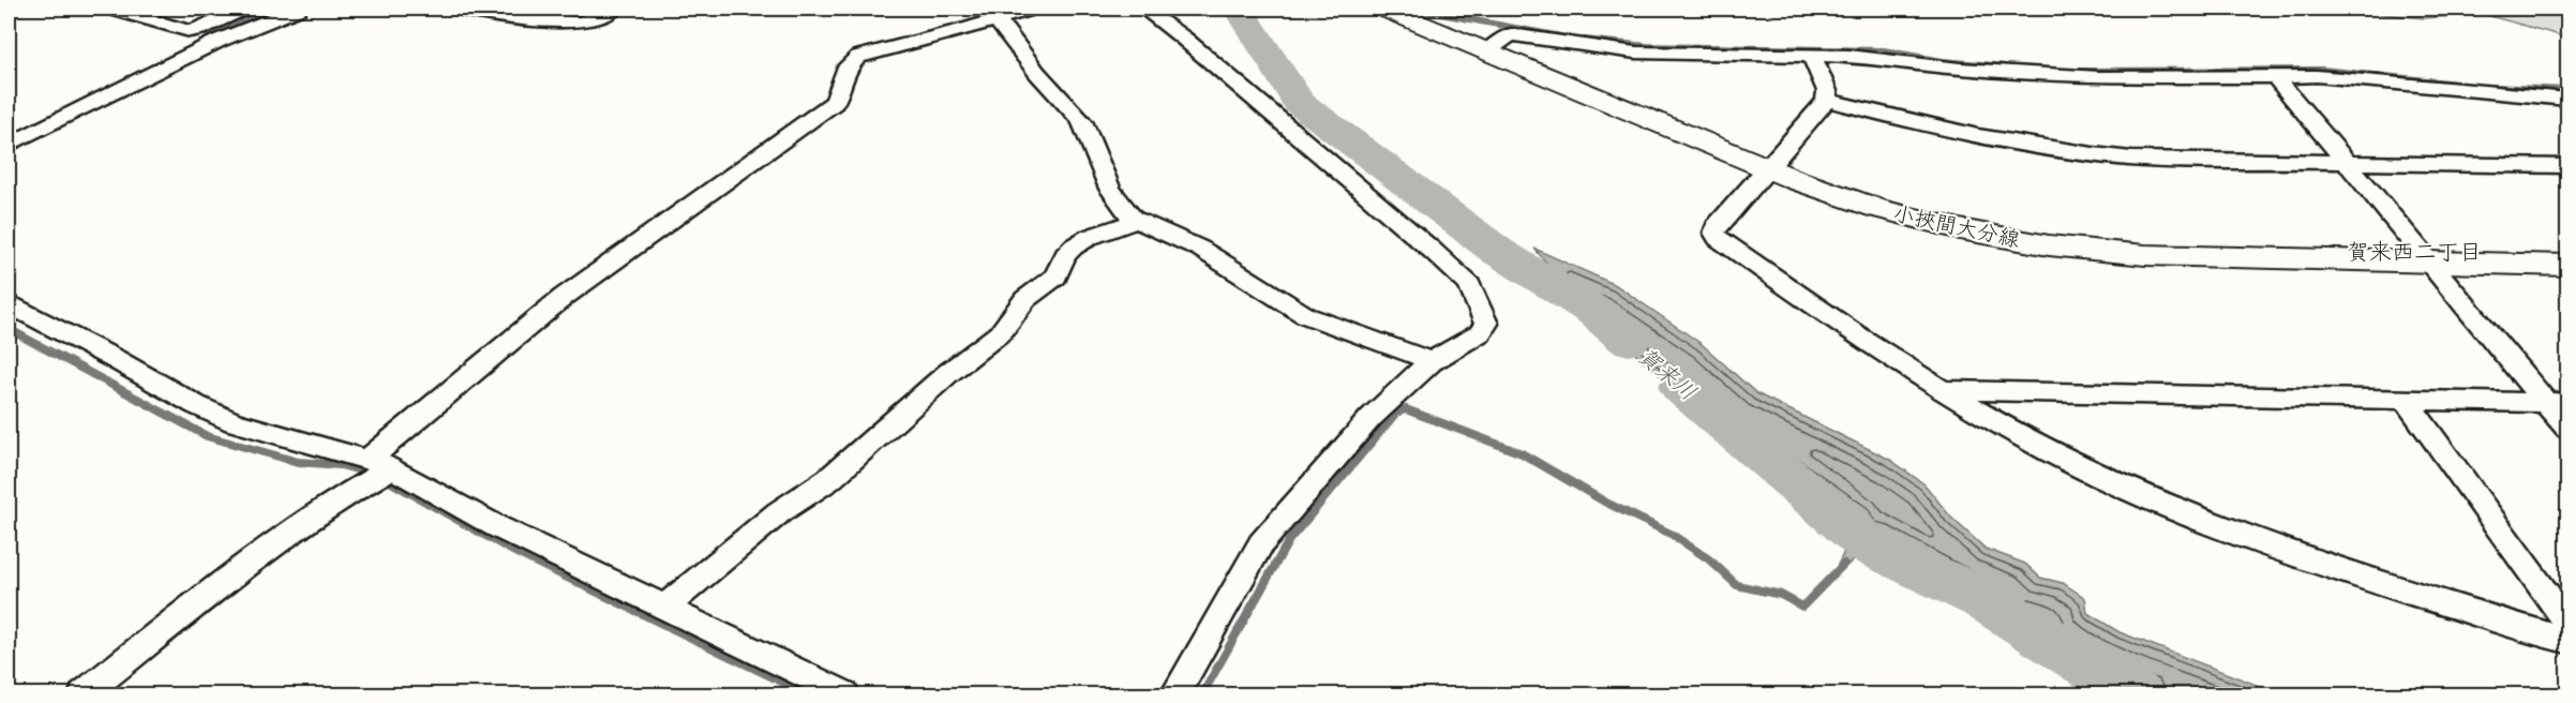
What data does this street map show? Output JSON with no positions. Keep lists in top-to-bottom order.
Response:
{
  "streets": {
    "main road": ["小挾間大分線"]
  },
  "districts": ["賀来西二丁目"],
  "water": ["賀来川"]
}
